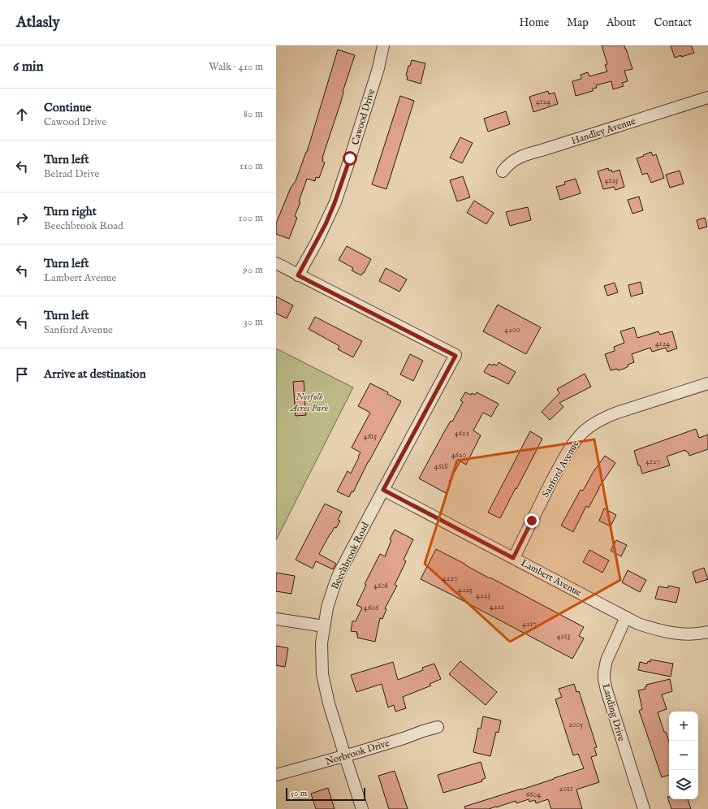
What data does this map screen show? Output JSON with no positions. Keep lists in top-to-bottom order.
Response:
{
  "streets": {
    "street": [
      "Cawood Drive",
      "Handley Avenue",
      "Sanford Avenue",
      "Beechbrook Road",
      "Lambert Avenue",
      "Landing Drive",
      "Norbrook Drive"
    ]
  },
  "crossings": [
    ["Cawood Drive", "Beechbrook Road"],
    ["Sanford Avenue", "Lambert Avenue"],
    ["Beechbrook Road", "Lambert Avenue"],
    ["Beechbrook Road", "Norbrook Drive"],
    ["Lambert Avenue", "Landing Drive"]
  ],
  "parks": ["Norfolk Acres Park"],
  "house_numbers": [
    "4124",
    "4125",
    "4200",
    "4124",
    "4622",
    "4615",
    "4620",
    "4127",
    "4618",
    "4227",
    "4608",
    "4225",
    "4223",
    "4221",
    "4606",
    "4217",
    "4213",
    "2005",
    "2011",
    "6604"
  ],
  "scale_bar": "50 m",
  "page": {
    "header": "Atlasly",
    "nav": [
      "Home",
      "Map",
      "About",
      "Contact"
    ],
    "heading": ["6 min", "Walk · 410 m"],
    "list": [
      ["Continue", "Cawood Drive", "80 m"],
      ["Turn left", "Belrad Drive", "110 m"],
      ["Turn right", "Beechbrook Road", "100 m"],
      ["Turn left", "Lambert Avenue", "90 m"],
      ["Turn left", "Sanford Avenue", "30 m"],
      "Arrive at destination"
    ],
    "map_buttons": ["+", "−"],
    "scale": "50 m"
  }
}
